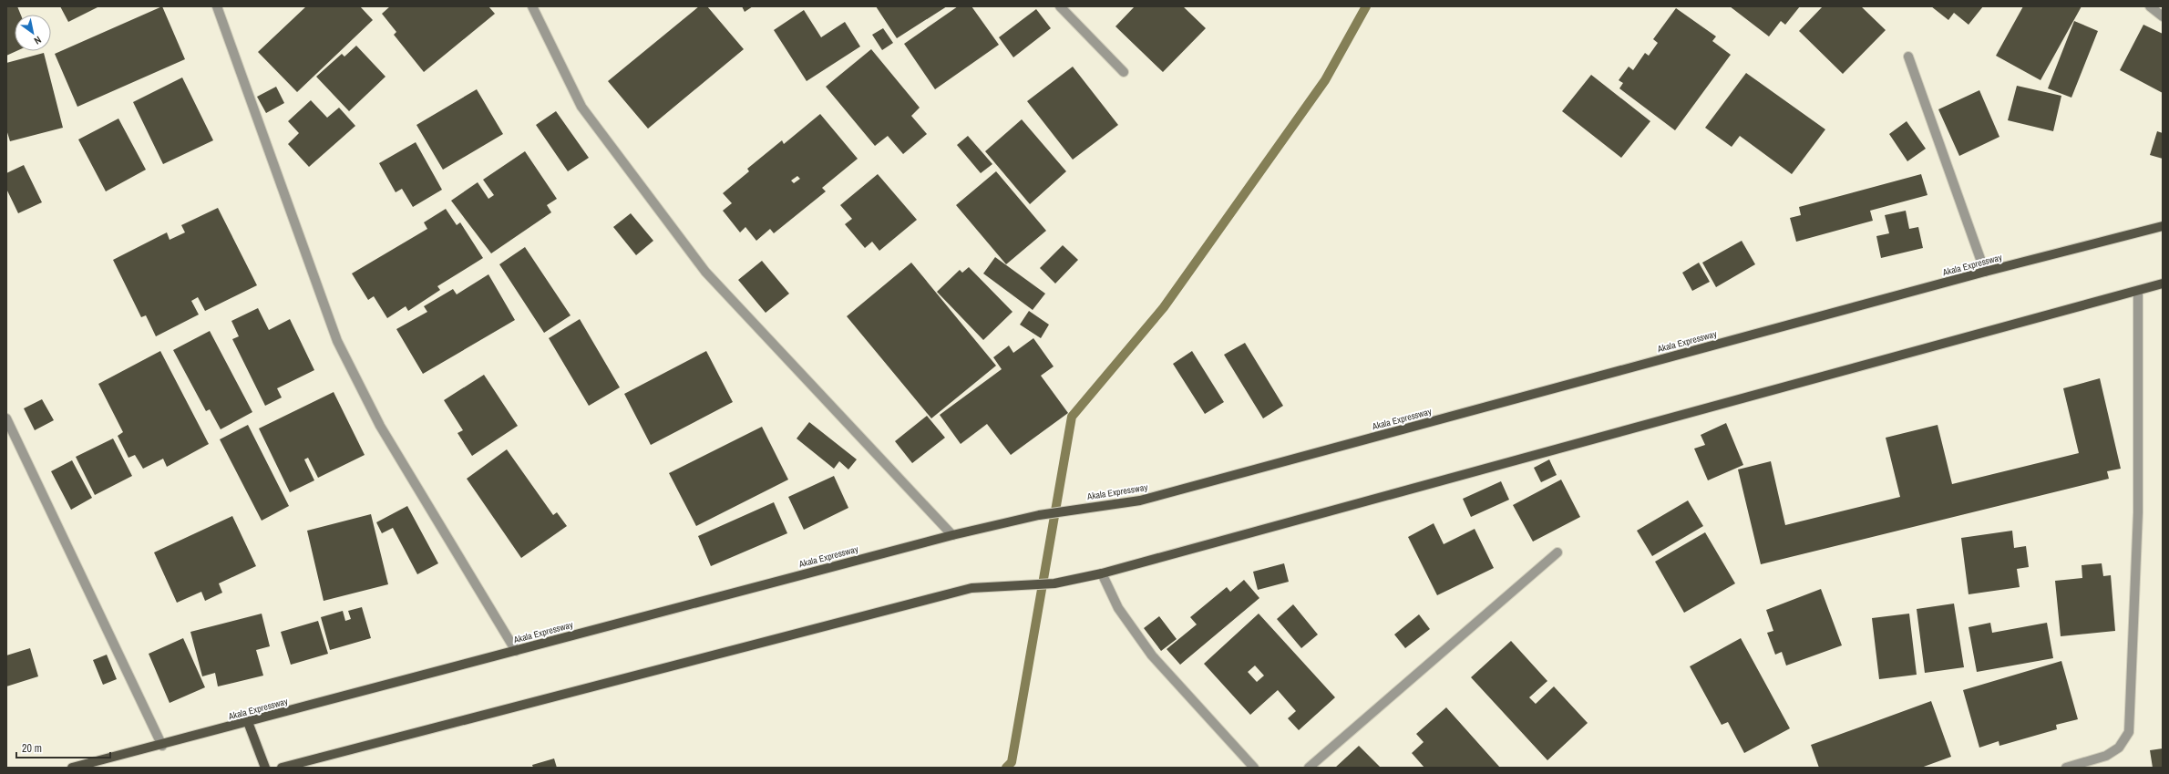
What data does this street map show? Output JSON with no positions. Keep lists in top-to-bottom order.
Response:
{
  "streets": {
    "main road": ["Akala Expressway"]
  },
  "scale_bar": "20 m",
  "north": "bottom right"
}
